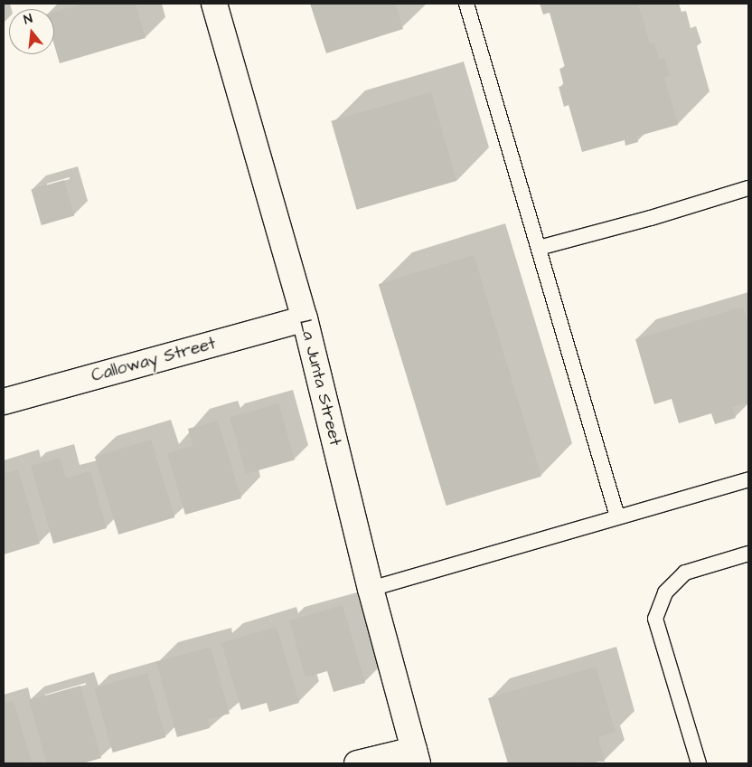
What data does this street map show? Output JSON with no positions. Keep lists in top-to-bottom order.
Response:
{
  "streets": {
    "street": ["Calloway Street", "La Junta Street"]
  },
  "crossings": [
    ["Calloway Street", "La Junta Street"]
  ],
  "north": "top"
}
